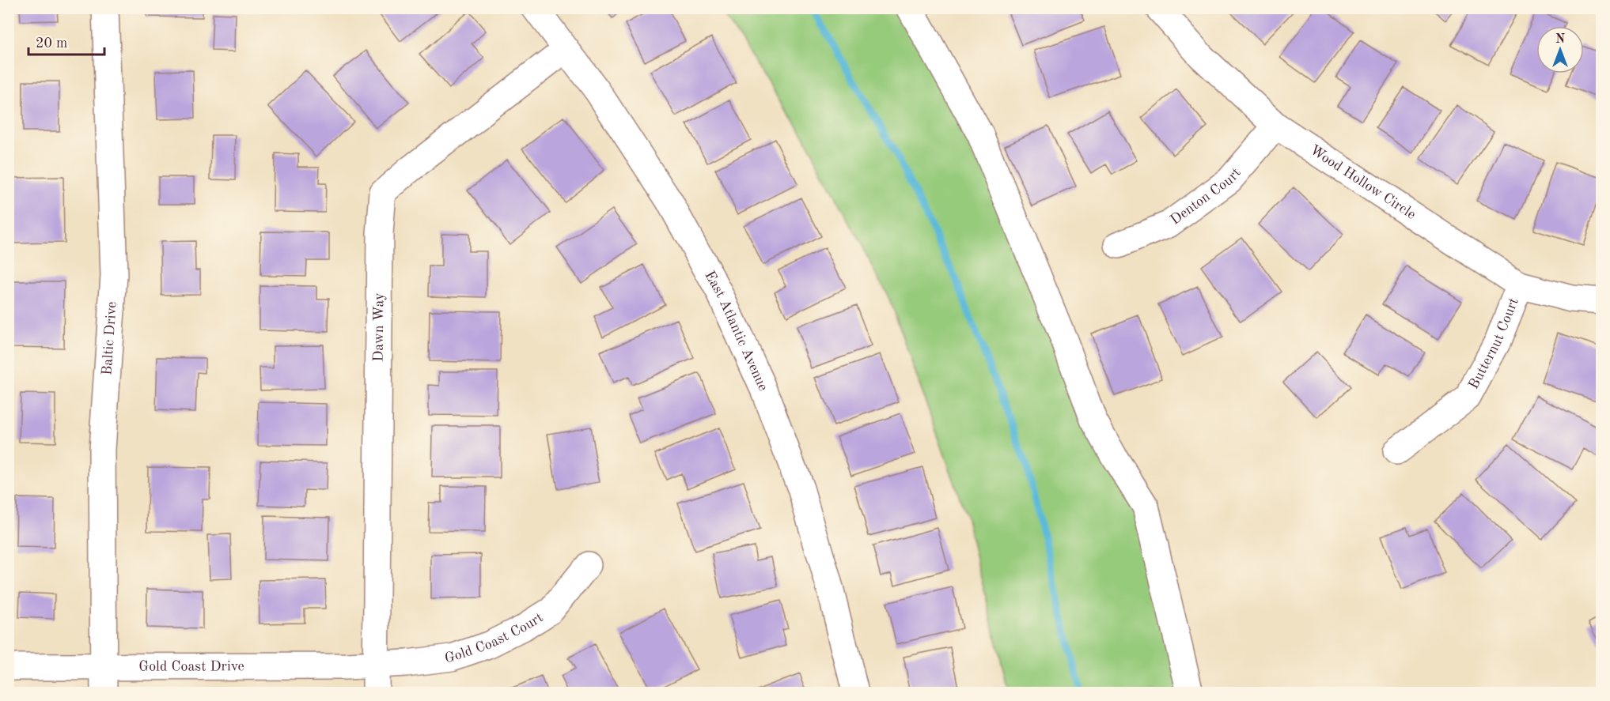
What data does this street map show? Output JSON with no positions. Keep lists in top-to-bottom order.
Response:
{
  "streets": {
    "street": [
      "Wood Hollow Circle",
      "Denton Court",
      "Dawn Way",
      "East Atlantic Avenue",
      "Baltic Drive",
      "Butternut Court",
      "Gold Coast Court",
      "Gold Coast Drive"
    ]
  },
  "crossings": [
    ["Wood Hollow Circle", "Denton Court"],
    ["Wood Hollow Circle", "Butternut Court"],
    ["Dawn Way", "East Atlantic Avenue"],
    ["Dawn Way", "Gold Coast Court"],
    ["Dawn Way", "Gold Coast Drive"],
    ["Baltic Drive", "Gold Coast Drive"],
    ["Gold Coast Court", "Gold Coast Drive"]
  ],
  "scale_bar": "20 m",
  "north": "top"
}
